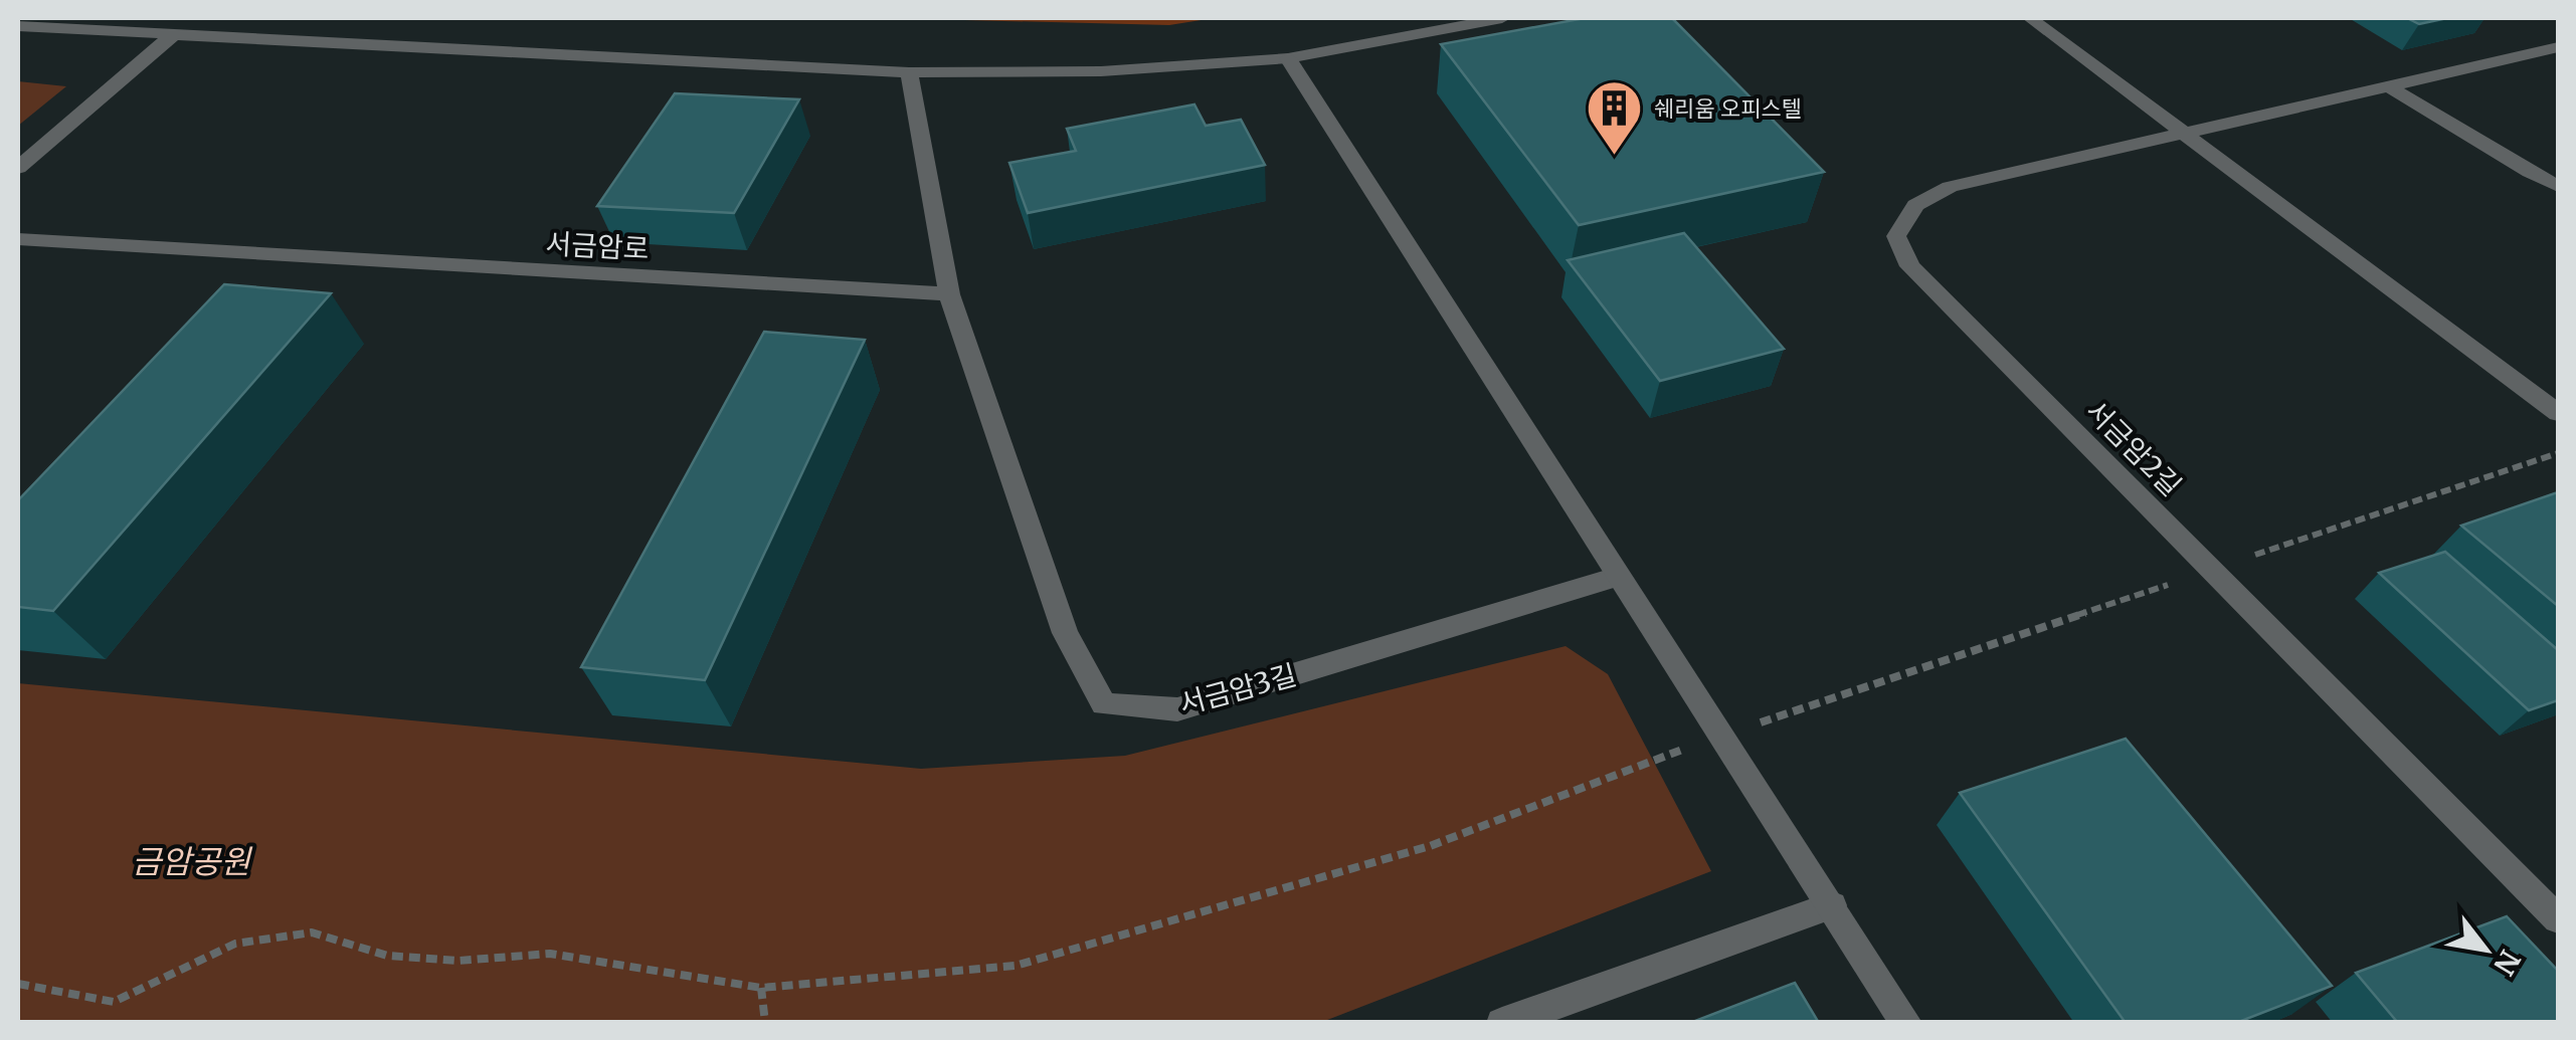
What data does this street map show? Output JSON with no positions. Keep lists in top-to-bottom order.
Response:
{
  "streets": {
    "street": ["서금암로", "서금암2길", "서금암3길"]
  },
  "crossings": [
    ["서금암로", "서금암3길"]
  ],
  "parks": ["금암공원"],
  "places": {
    "building": ["쉐리움 오피스텔"]
  },
  "north": "bottom right"
}
